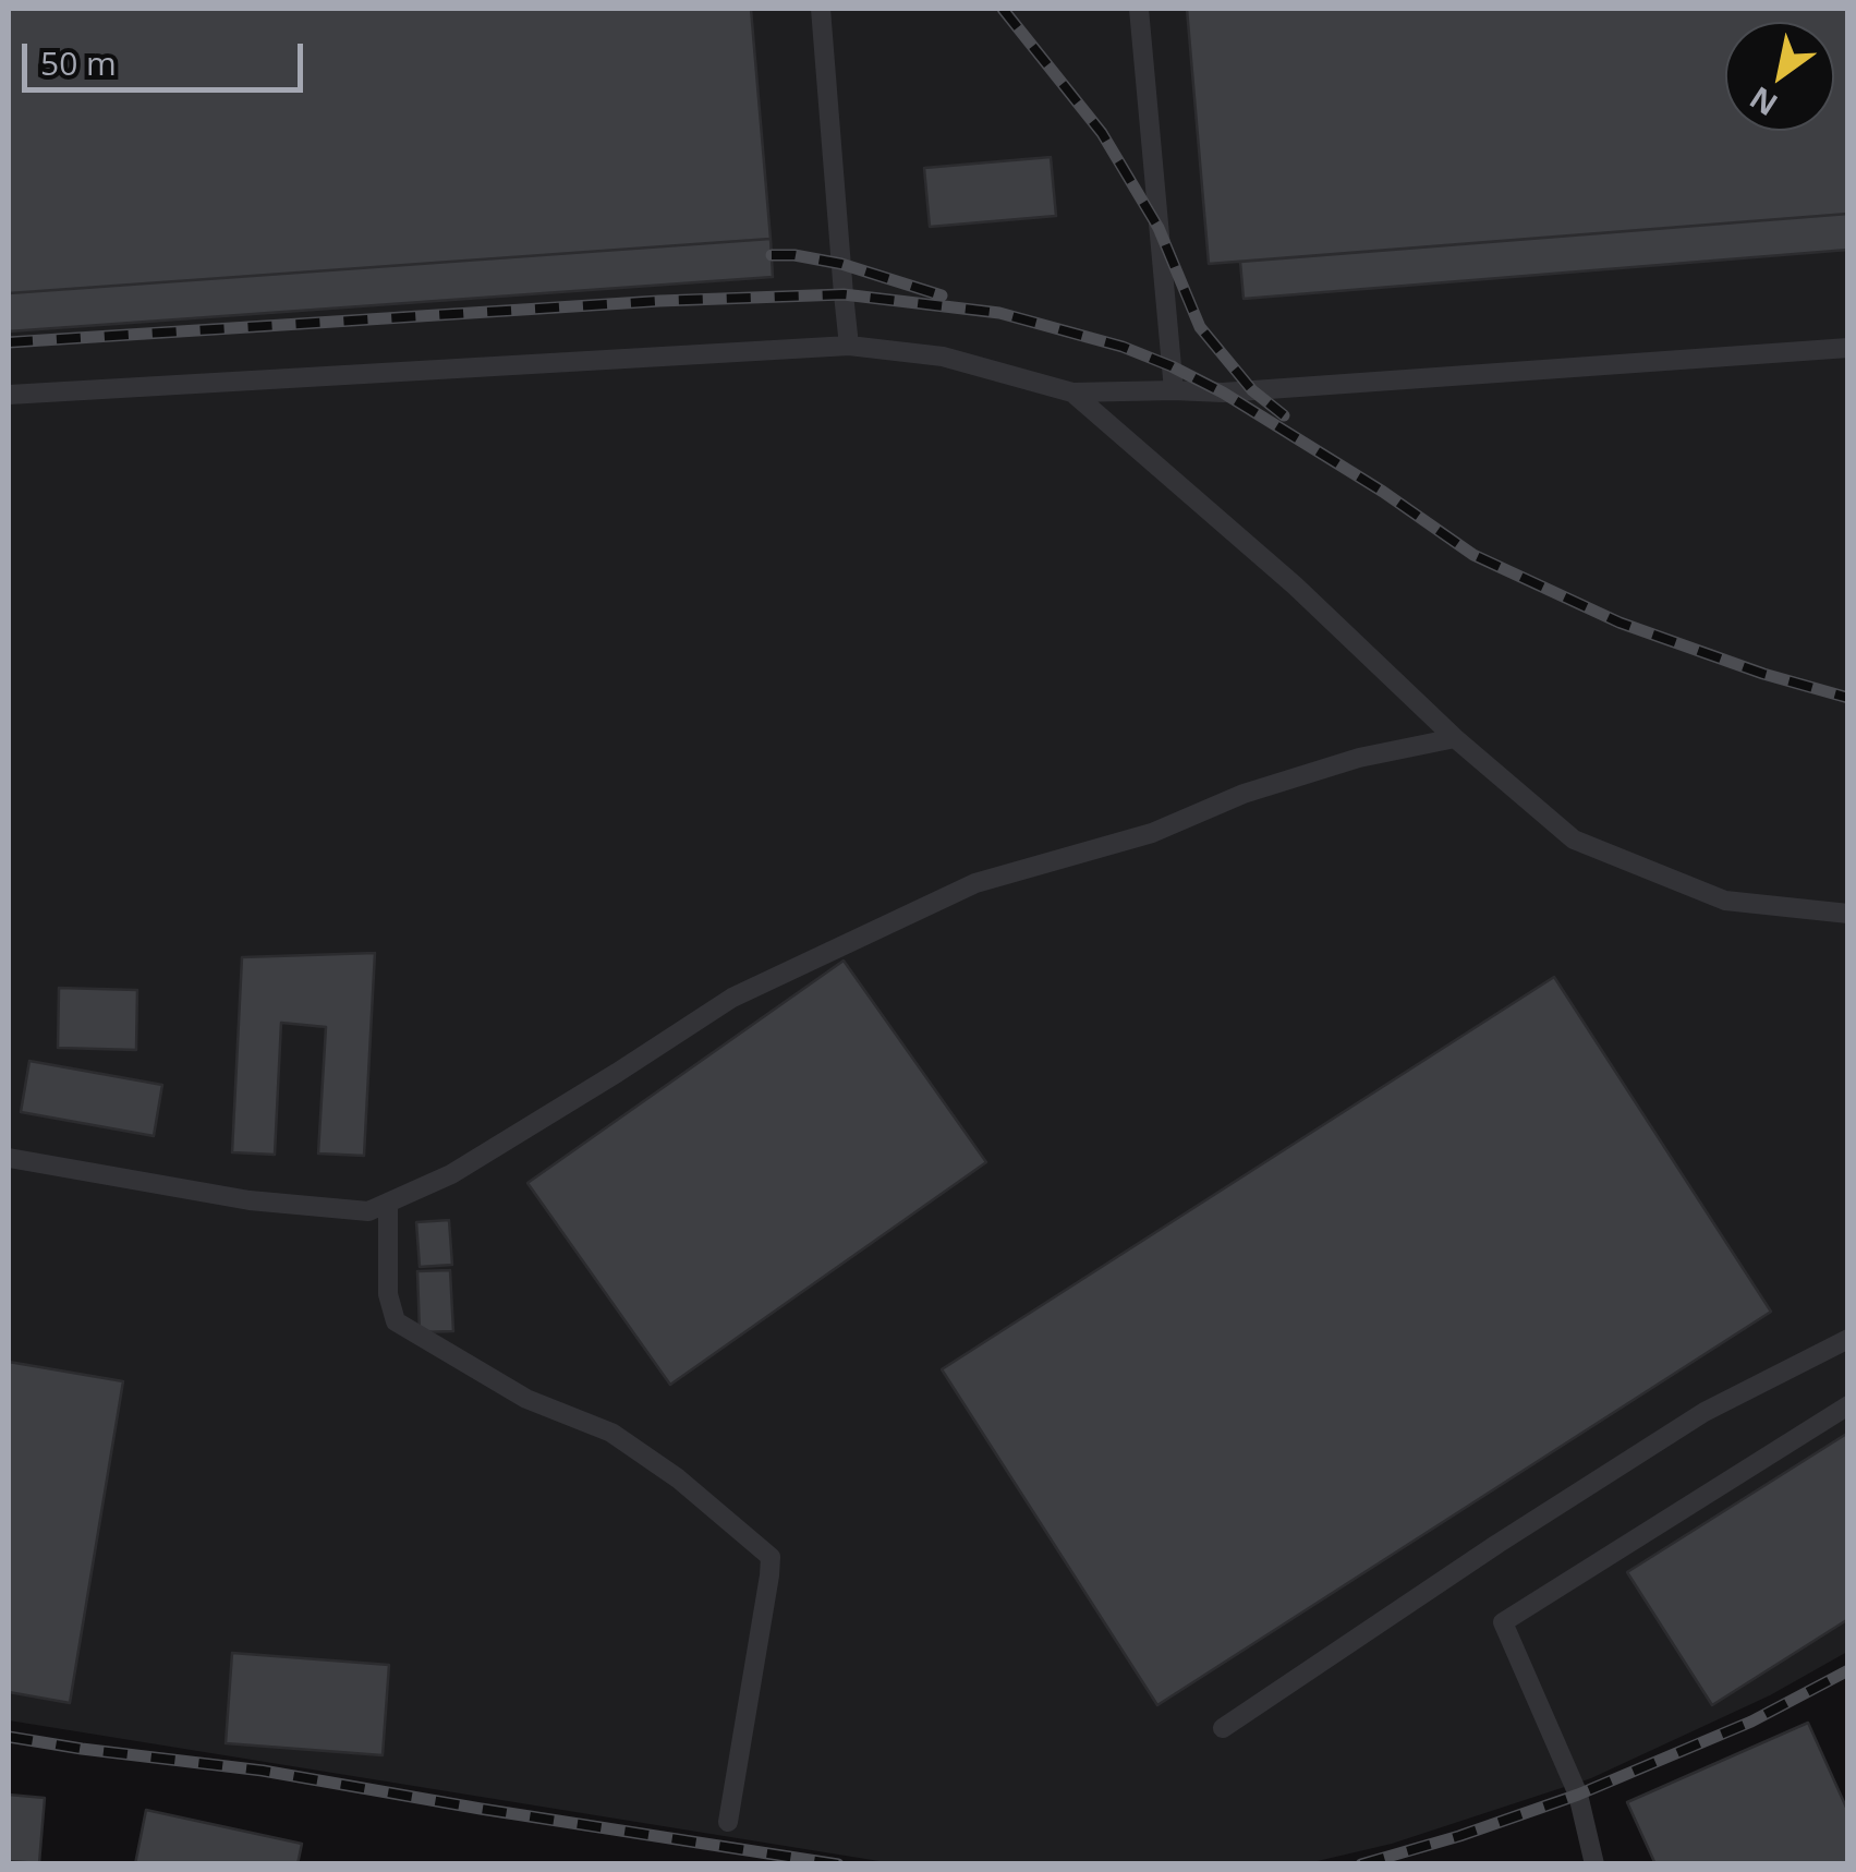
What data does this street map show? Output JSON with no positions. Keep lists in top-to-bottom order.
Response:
{
  "scale_bar": "50 m",
  "north": "bottom left"
}
